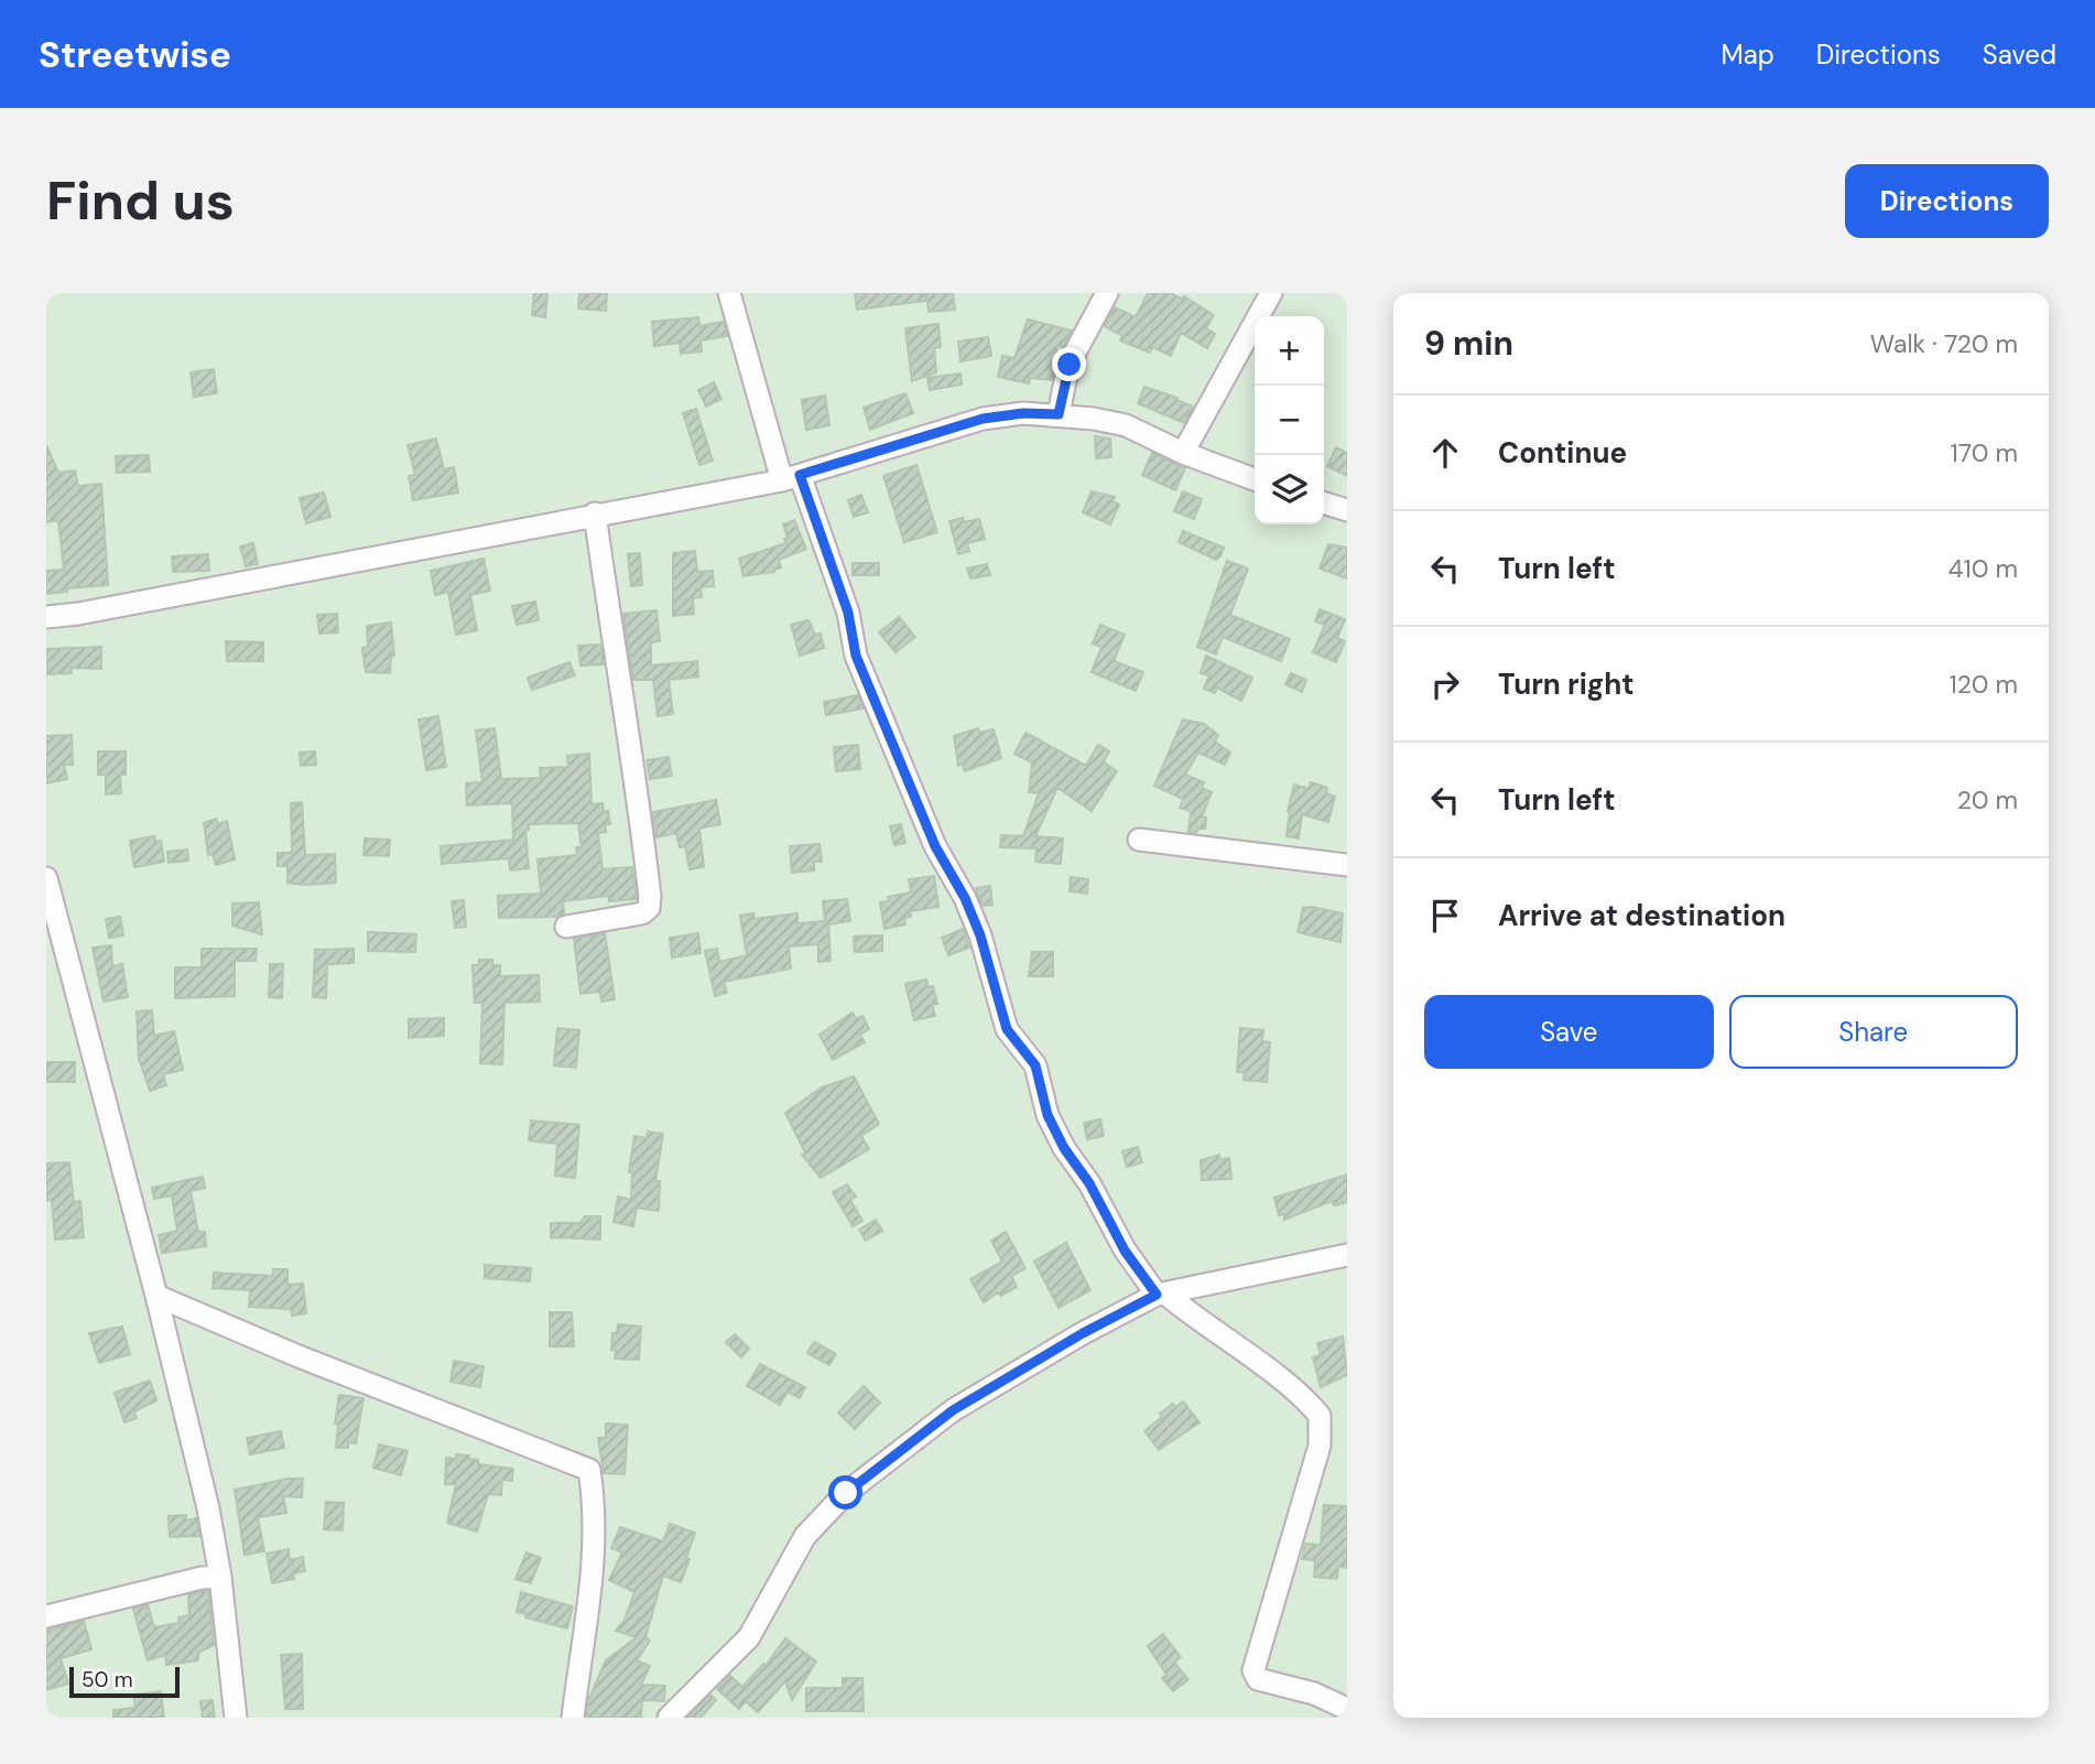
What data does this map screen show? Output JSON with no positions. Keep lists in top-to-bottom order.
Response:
{
  "scale_bar": "50 m",
  "page": {
    "header": "Streetwise",
    "nav": ["Map", "Directions", "Saved"],
    "buttons": [
      "Directions",
      ["Save", "Share"]
    ],
    "title": "Find us",
    "heading": ["9 min", "Walk · 720 m"],
    "map_buttons": ["+", "−"],
    "list": [
      ["Continue", "170 m"],
      ["Turn left", "410 m"],
      ["Turn right", "120 m"],
      ["Turn left", "20 m"],
      "Arrive at destination"
    ],
    "scale": "50 m"
  }
}
